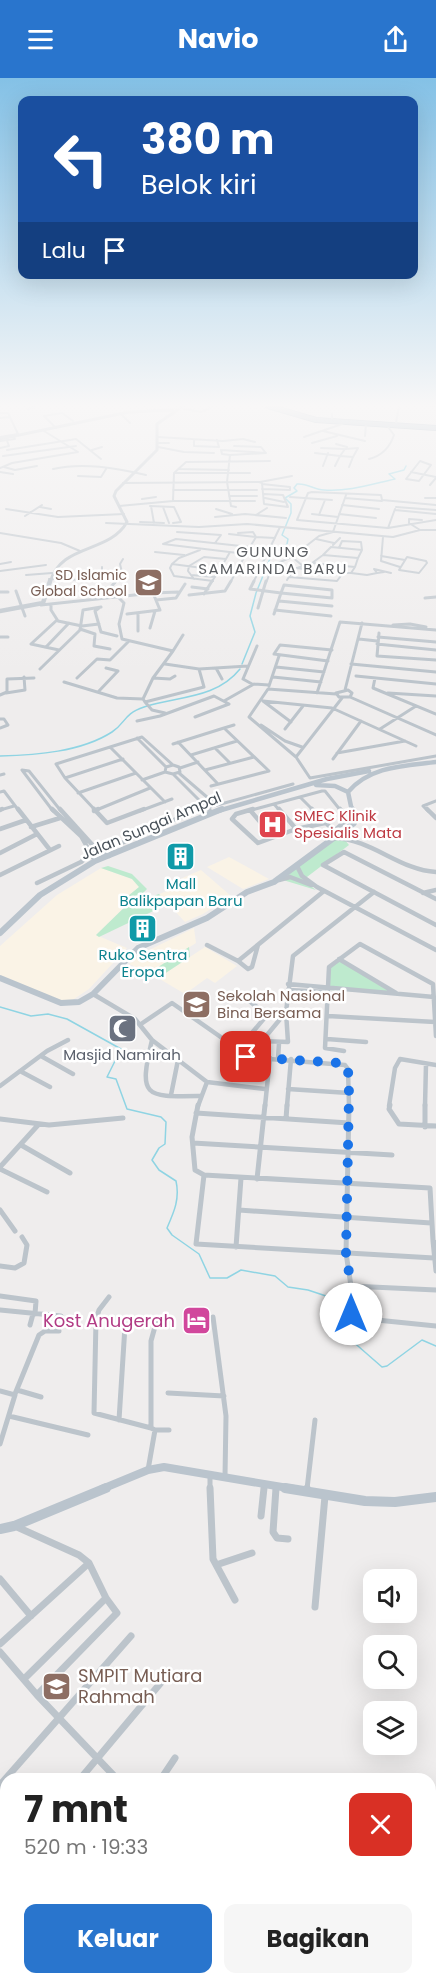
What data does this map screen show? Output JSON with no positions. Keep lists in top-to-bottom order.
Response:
{
  "streets": {
    "main road": ["Jalan Sungai Ampal"]
  },
  "districts": ["GUNUNG SAMARINDA BARU"],
  "places": {
    "school or university": ["SD Islamic Global School", "Sekolah Nasional Bina Bersama", "SMPIT Mutiara Rahmah"],
    "hospital": ["SMEC Klinik Spesialis Mata"],
    "building": ["Mall Balikpapan Baru", "Ruko Sentra Eropa"],
    "mosque": ["Masjid Namirah"],
    "hotel": ["Kost Anugerah"]
  },
  "page": {
    "header": "Navio",
    "turn": ["380 m", "Belok kiri"],
    "then": "Lalu",
    "heading": ["7 mnt", "520 m · 19:33"],
    "buttons": ["Keluar", "Bagikan"]
  }
}
